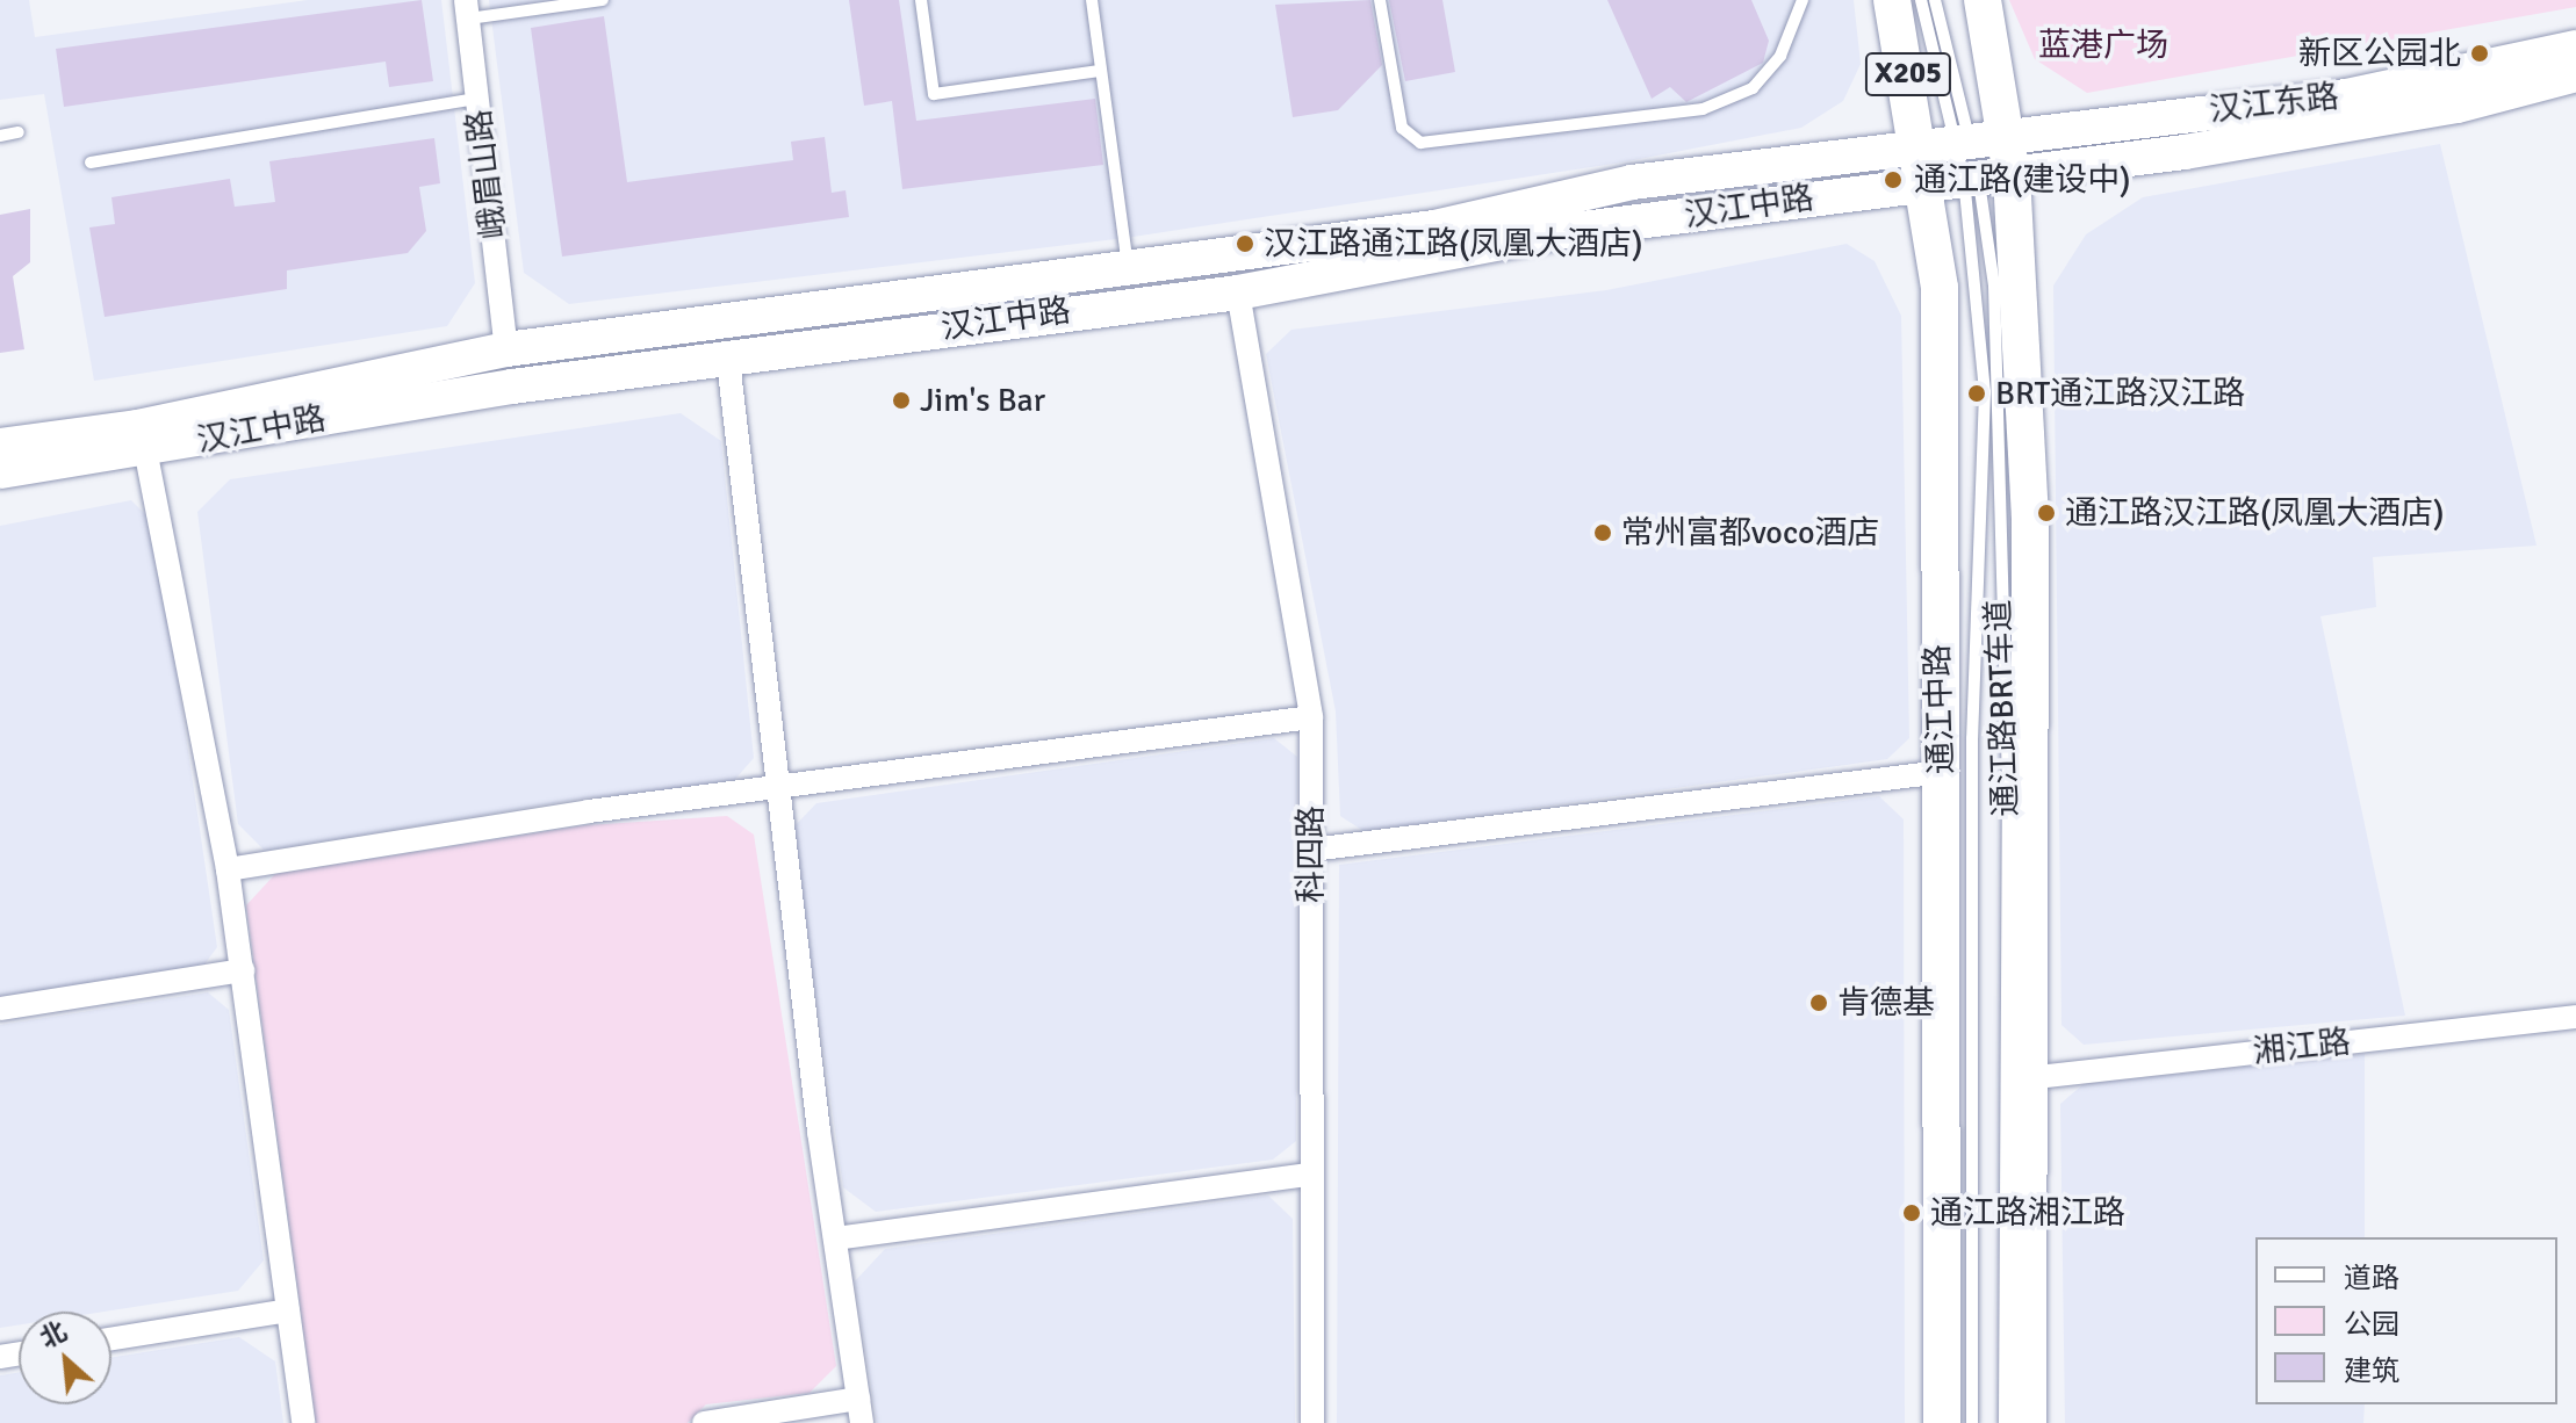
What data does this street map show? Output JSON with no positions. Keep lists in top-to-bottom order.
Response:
{
  "streets": {
    "main road": [
      "X205",
      "汉江东路",
      "汉江中路",
      "通江中路"
    ],
    "street": ["峨眉山路", "科四路", "湘江路"],
    "lane": ["通江路BRT车道"]
  },
  "crossings": [
    ["X205", "汉江东路"],
    ["X205", "汉江中路"],
    ["X205", "通江中路"],
    ["汉江东路", "汉江中路"],
    ["汉江东路", "通江路BRT车道"],
    ["汉江东路", "通江中路"],
    ["峨眉山路", "汉江中路"],
    ["汉江中路", "通江路BRT车道"],
    ["汉江中路", "通江中路"],
    ["汉江中路", "科四路"]
  ],
  "parks": ["蓝港广场"],
  "places": [
    "新区公园北",
    "通江路(建设中)",
    "汉江路通江路(凤凰大酒店)",
    "BRT通江路汉江路",
    "Jim's Bar",
    "通江路汉江路(凤凰大酒店)",
    "常州富都voco酒店",
    "肯德基",
    "通江路湘江路"
  ],
  "legend": ["道路", "公园", "建筑"],
  "north": "top left"
}
